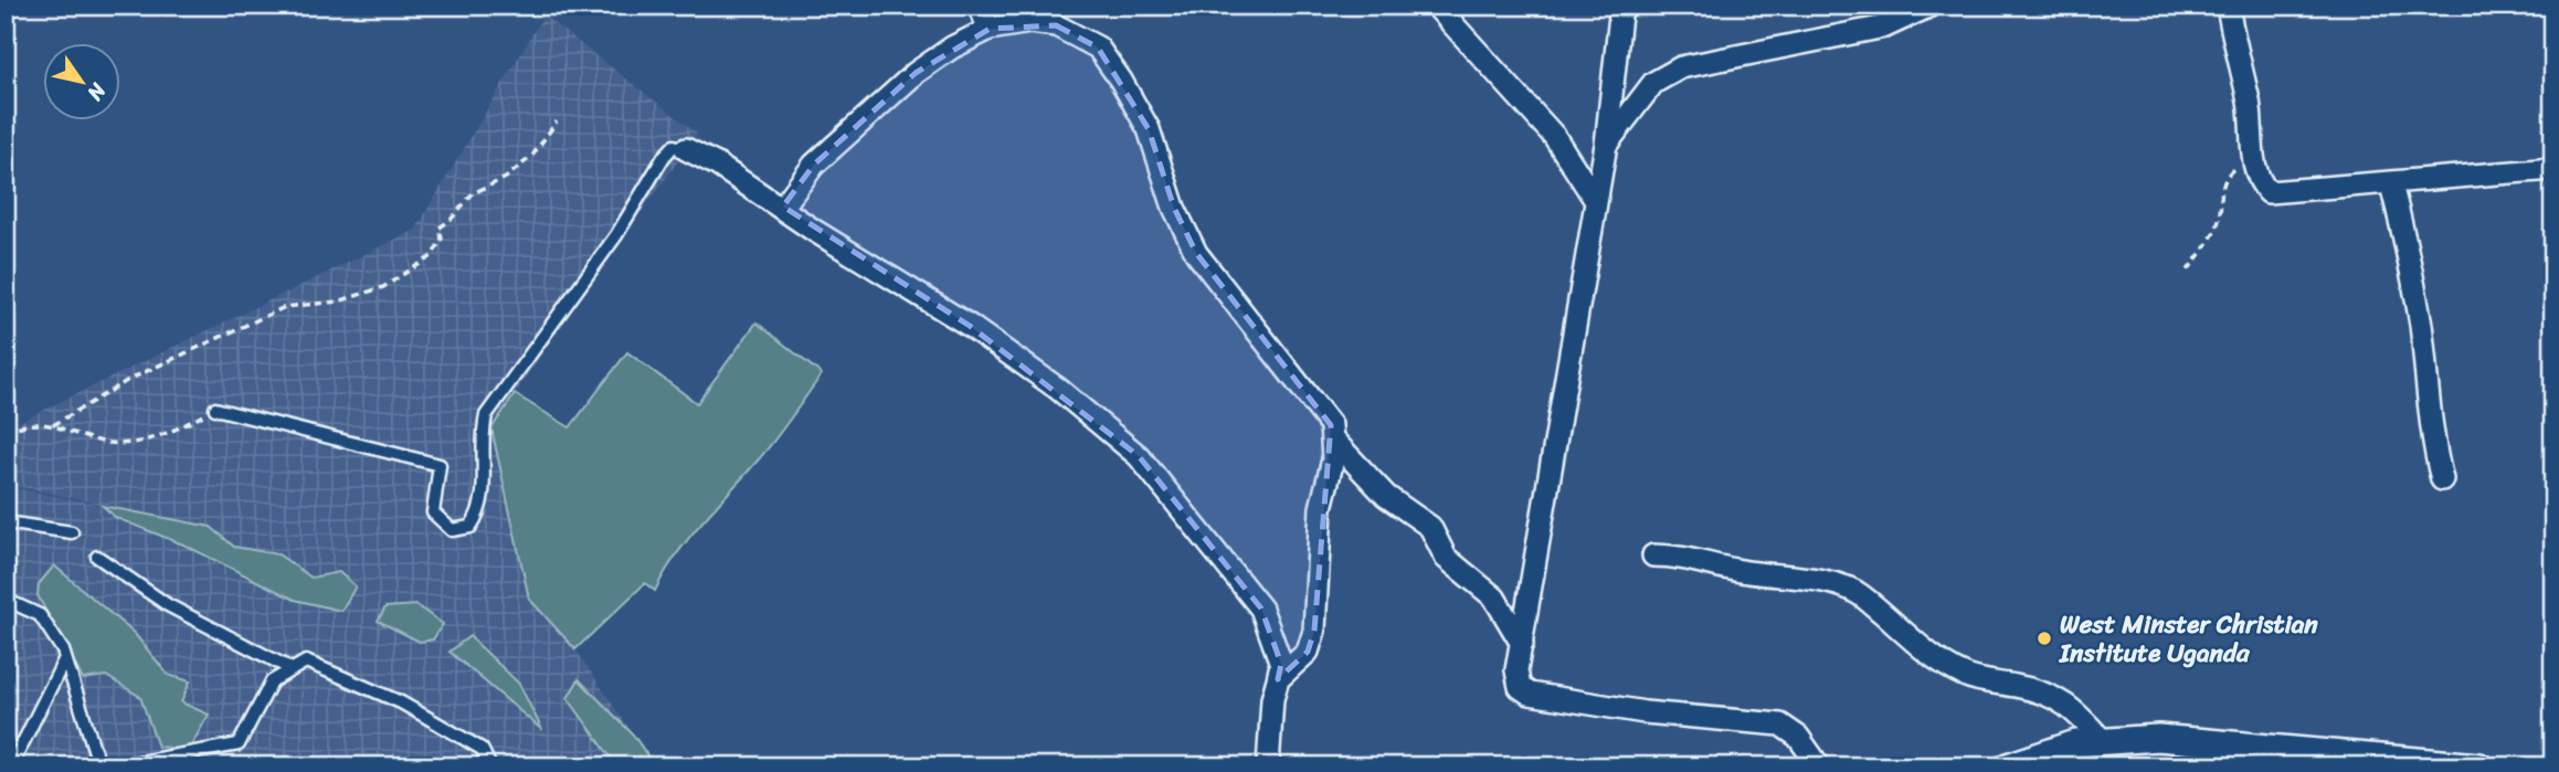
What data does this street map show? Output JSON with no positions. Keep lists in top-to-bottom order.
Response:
{
  "places": ["West Minster Christian Institute Uganda"],
  "north": "bottom right"
}
